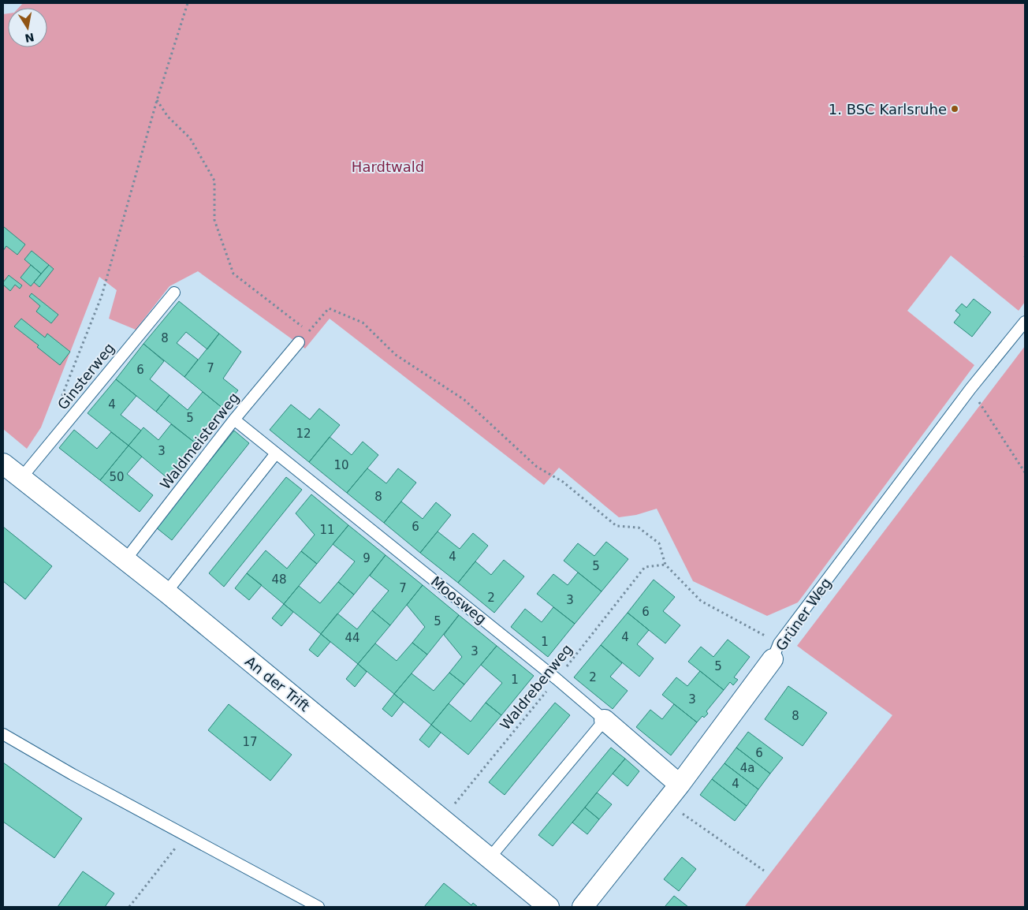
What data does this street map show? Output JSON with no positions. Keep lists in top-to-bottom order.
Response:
{
  "streets": {
    "street": ["Moosweg", "Grüner Weg", "An der Trift"],
    "lane": ["Ginsterweg", "Waldmeisterweg"],
    "path": ["Waldrebenweg"]
  },
  "crossings": [
    ["Ginsterweg", "An der Trift"],
    ["Waldmeisterweg", "Moosweg"],
    ["Waldmeisterweg", "An der Trift"],
    ["Moosweg", "Grüner Weg"],
    ["Moosweg", "Waldrebenweg"],
    ["An der Trift", "Waldrebenweg"]
  ],
  "parks": ["Hardtwald"],
  "places": ["1. BSC Karlsruhe"],
  "house_numbers": [
    "8",
    "7",
    "6",
    "4",
    "5",
    "12",
    "3",
    "10",
    "50",
    "8",
    "6",
    "11",
    "4",
    "9",
    "5",
    "48",
    "7",
    "2",
    "3",
    "6",
    "5",
    "4",
    "44",
    "1",
    "3",
    "5",
    "2",
    "1",
    "3",
    "8",
    "17",
    "6",
    "4a",
    "4"
  ],
  "north": "bottom"
}
